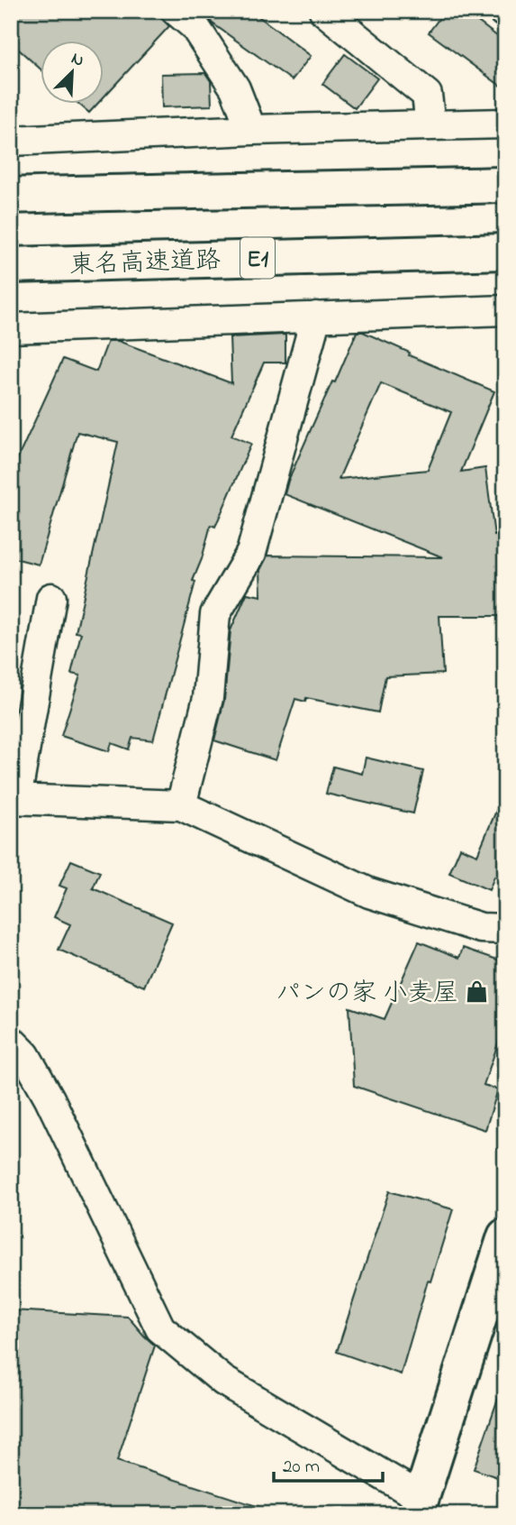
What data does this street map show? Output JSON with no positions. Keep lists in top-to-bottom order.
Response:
{
  "streets": {
    "main road": ["E1", "東名高速道路"]
  },
  "places": {
    "shop": ["パンの家 小麦屋"]
  },
  "scale_bar": "20 m",
  "north": "top right"
}
